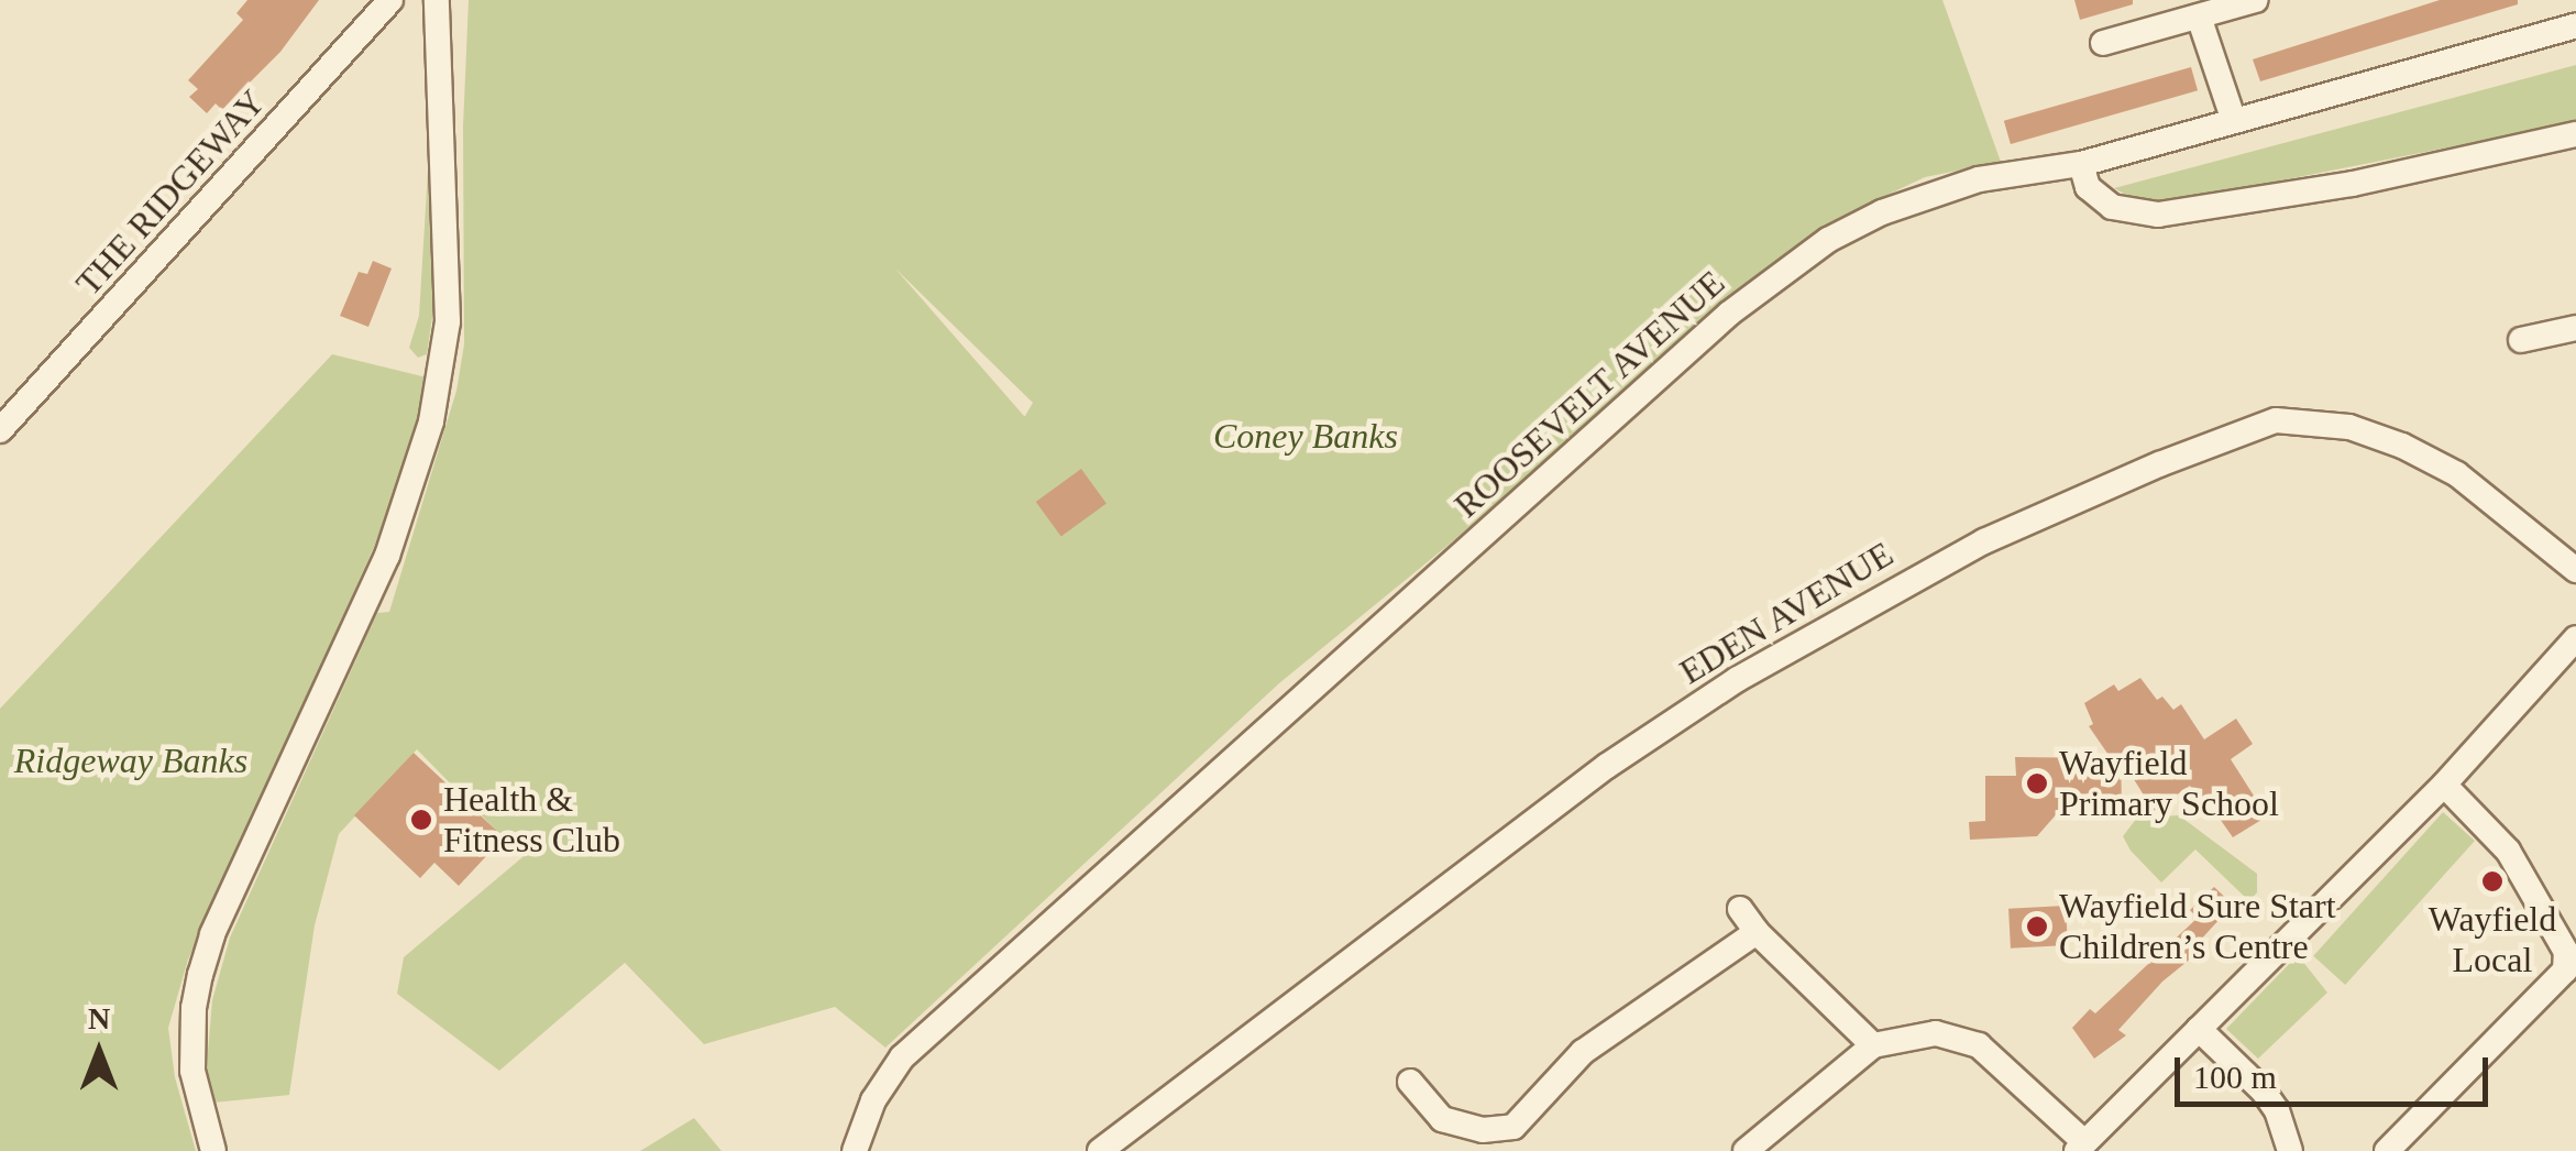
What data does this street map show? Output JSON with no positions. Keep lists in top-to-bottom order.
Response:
{
  "streets": {
    "street": ["THE RIDGEWAY", "ROOSEVELT AVENUE", "EDEN AVENUE"]
  },
  "parks": ["Coney Banks", "Ridgeway Banks"],
  "places": [
    "Wayfield Primary School",
    "Health & Fitness Club",
    "Wayfield Local",
    "Wayfield Sure Start Children’s Centre"
  ],
  "scale_bar": "100 m",
  "north": "top"
}
